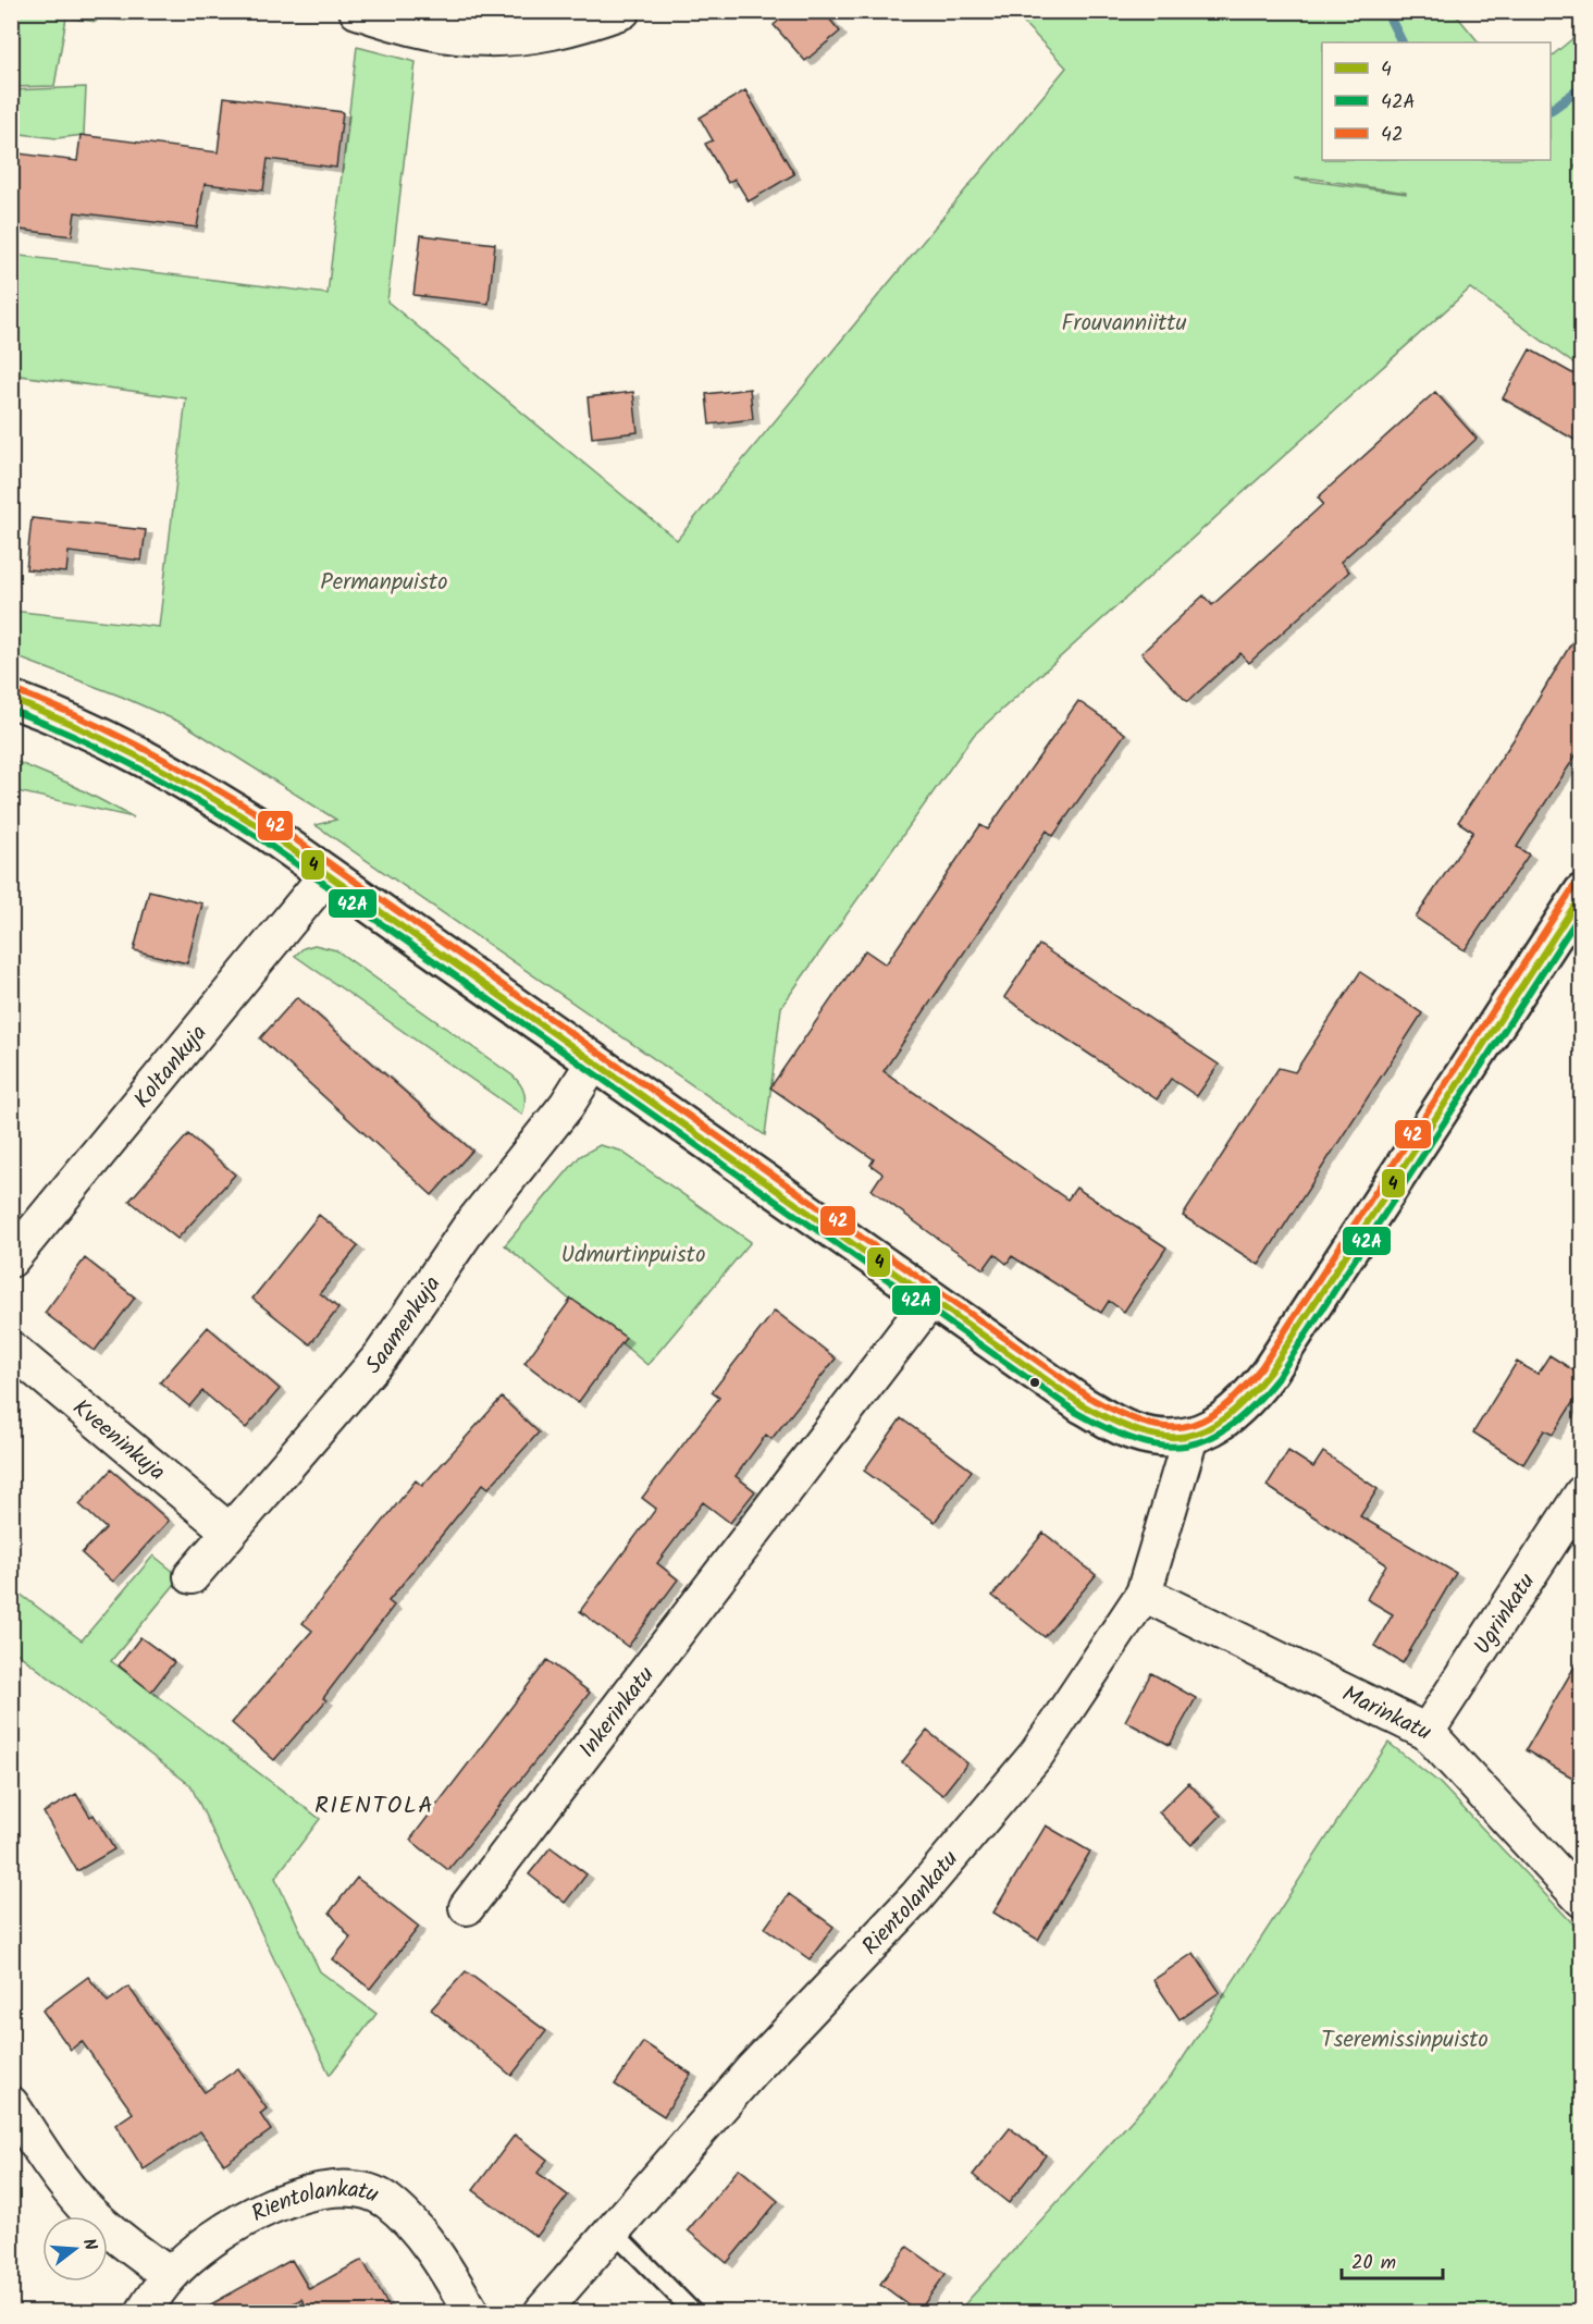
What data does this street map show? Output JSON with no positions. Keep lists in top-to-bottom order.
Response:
{
  "streets": {
    "street": [
      "Koltankuja",
      "Saamenkuja",
      "Kveeninkuja",
      "Ugrinkatu",
      "Inkerinkatu",
      "Marinkatu",
      "Rientolankatu"
    ]
  },
  "crossings": [
    ["Saamenkuja", "Kveeninkuja"],
    ["Ugrinkatu", "Marinkatu"],
    ["Marinkatu", "Rientolankatu"]
  ],
  "districts": ["RIENTOLA"],
  "parks": [
    "Frouvanniittu",
    "Permanpuisto",
    "Udmurtinpuisto",
    "Tseremissinpuisto"
  ],
  "lines": ["transit line 42", "transit line 4", "transit line 42A"],
  "legend": ["4", "42A", "42"],
  "scale_bar": "20 m",
  "north": "right"
}
